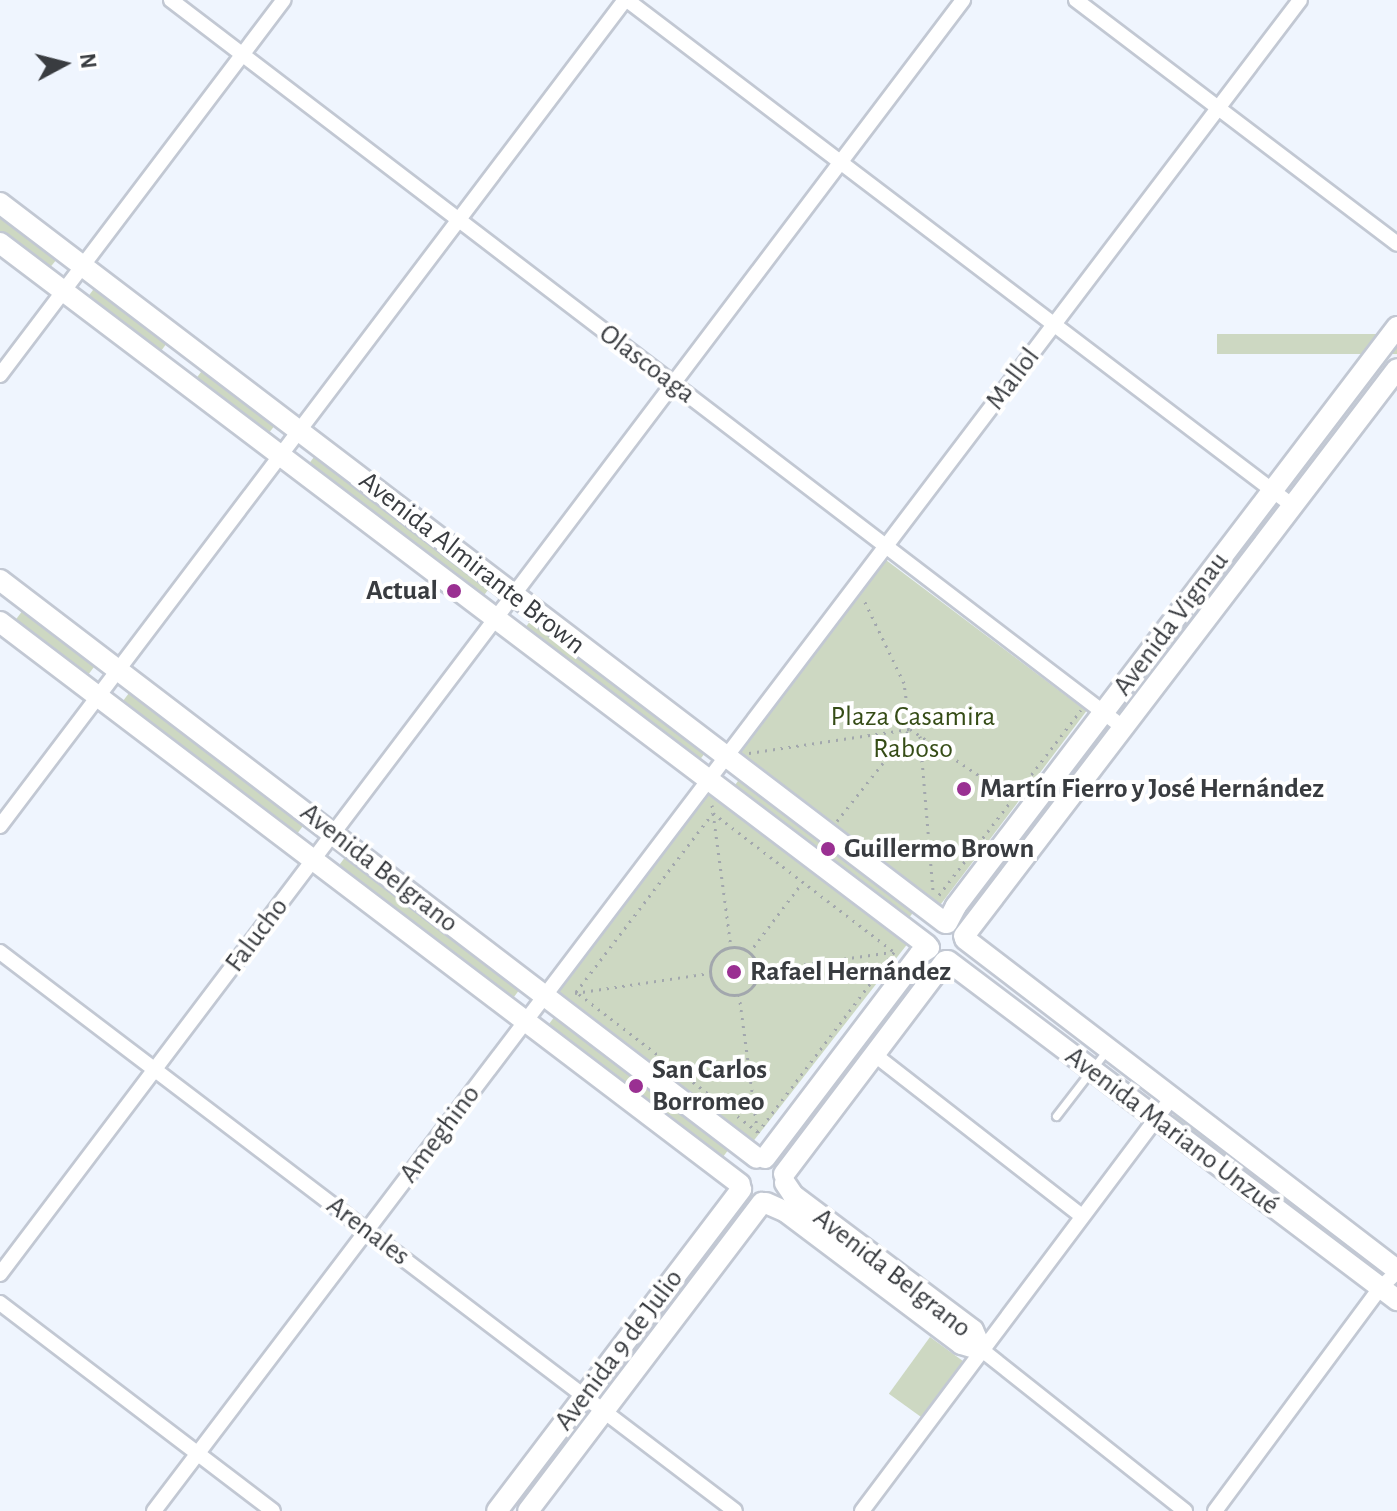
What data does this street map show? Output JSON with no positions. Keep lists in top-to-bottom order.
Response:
{
  "streets": {
    "main road": [
      "Avenida Almirante Brown",
      "Avenida Vignau",
      "Avenida Belgrano",
      "Avenida Mariano Unzué",
      "Avenida 9 de Julio"
    ],
    "street": [
      "Olascoaga",
      "Mallol",
      "Falucho",
      "Ameghino",
      "Arenales"
    ]
  },
  "crossings": [
    ["Olascoaga", "Mallol"],
    ["Olascoaga", "Avenida Vignau"],
    ["Olascoaga", "Falucho"],
    ["Mallol", "Avenida Almirante Brown"],
    ["Mallol", "Ameghino"],
    ["Avenida Almirante Brown", "Avenida Vignau"],
    ["Avenida Almirante Brown", "Falucho"],
    ["Avenida Almirante Brown", "Avenida Mariano Unzué"],
    ["Avenida Almirante Brown", "Ameghino"],
    ["Avenida Vignau", "Avenida Mariano Unzué"],
    ["Avenida Belgrano", "Falucho"],
    ["Avenida Belgrano", "Ameghino"],
    ["Avenida Belgrano", "Avenida 9 de Julio"],
    ["Falucho", "Arenales"],
    ["Ameghino", "Arenales"],
    ["Arenales", "Avenida 9 de Julio"]
  ],
  "parks": ["Plaza Casamira Raboso"],
  "places": [
    "Actual",
    "Martín Fierro y José Hernández",
    "Guillermo Brown",
    "Rafael Hernández",
    "San Carlos Borromeo"
  ],
  "north": "right"
}
